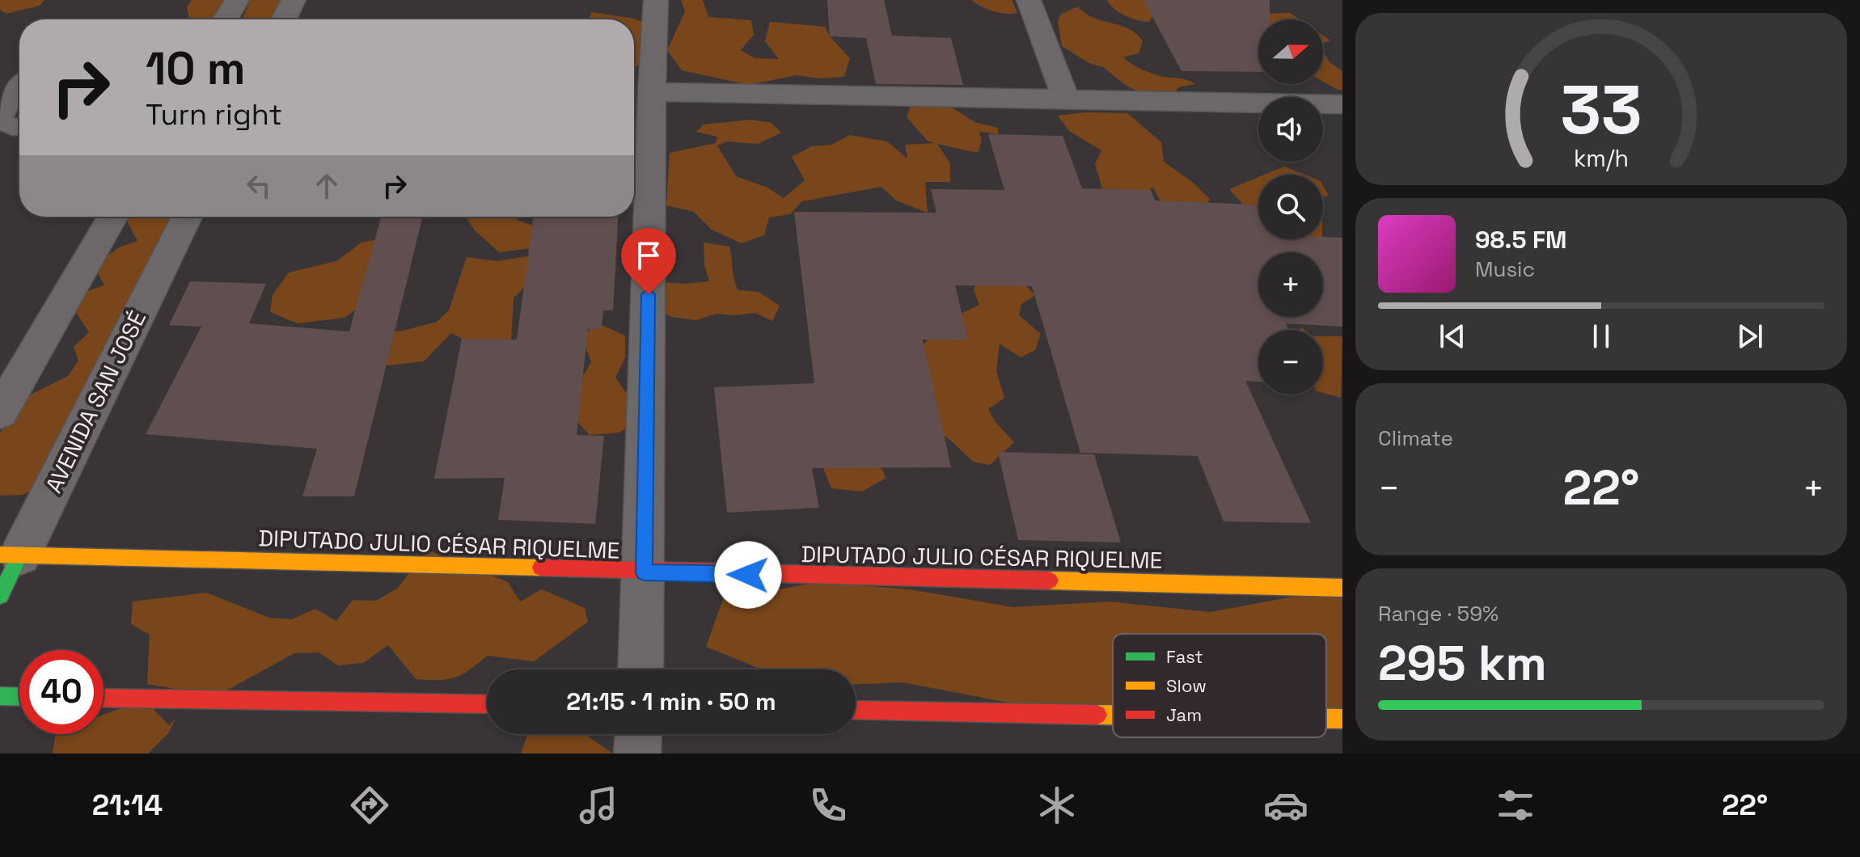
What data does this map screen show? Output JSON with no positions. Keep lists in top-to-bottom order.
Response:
{
  "streets": {
    "street": ["AVENIDA SAN JOSÉ", "DIPUTADO JULIO CÉSAR RIQUELME"]
  },
  "crossings": [
    ["AVENIDA SAN JOSÉ", "DIPUTADO JULIO CÉSAR RIQUELME"]
  ],
  "legend": ["Fast", "Slow", "Jam"],
  "north": "right",
  "page": {
    "map_buttons": ["+", "−"],
    "turn": ["10 m", "Turn right"],
    "song": ["98.5 FM", "Music"],
    "tile": [
      "Climate",
      ["Range · 59%", "295 km"]
    ],
    "heat": ["−", "22°", "+"],
    "limit": "40",
    "trip": "21:15 · 1 min · 50 m",
    "tabs": ["21:14", "22°"],
    "gauge": ["33", "km/h"]
  }
}
